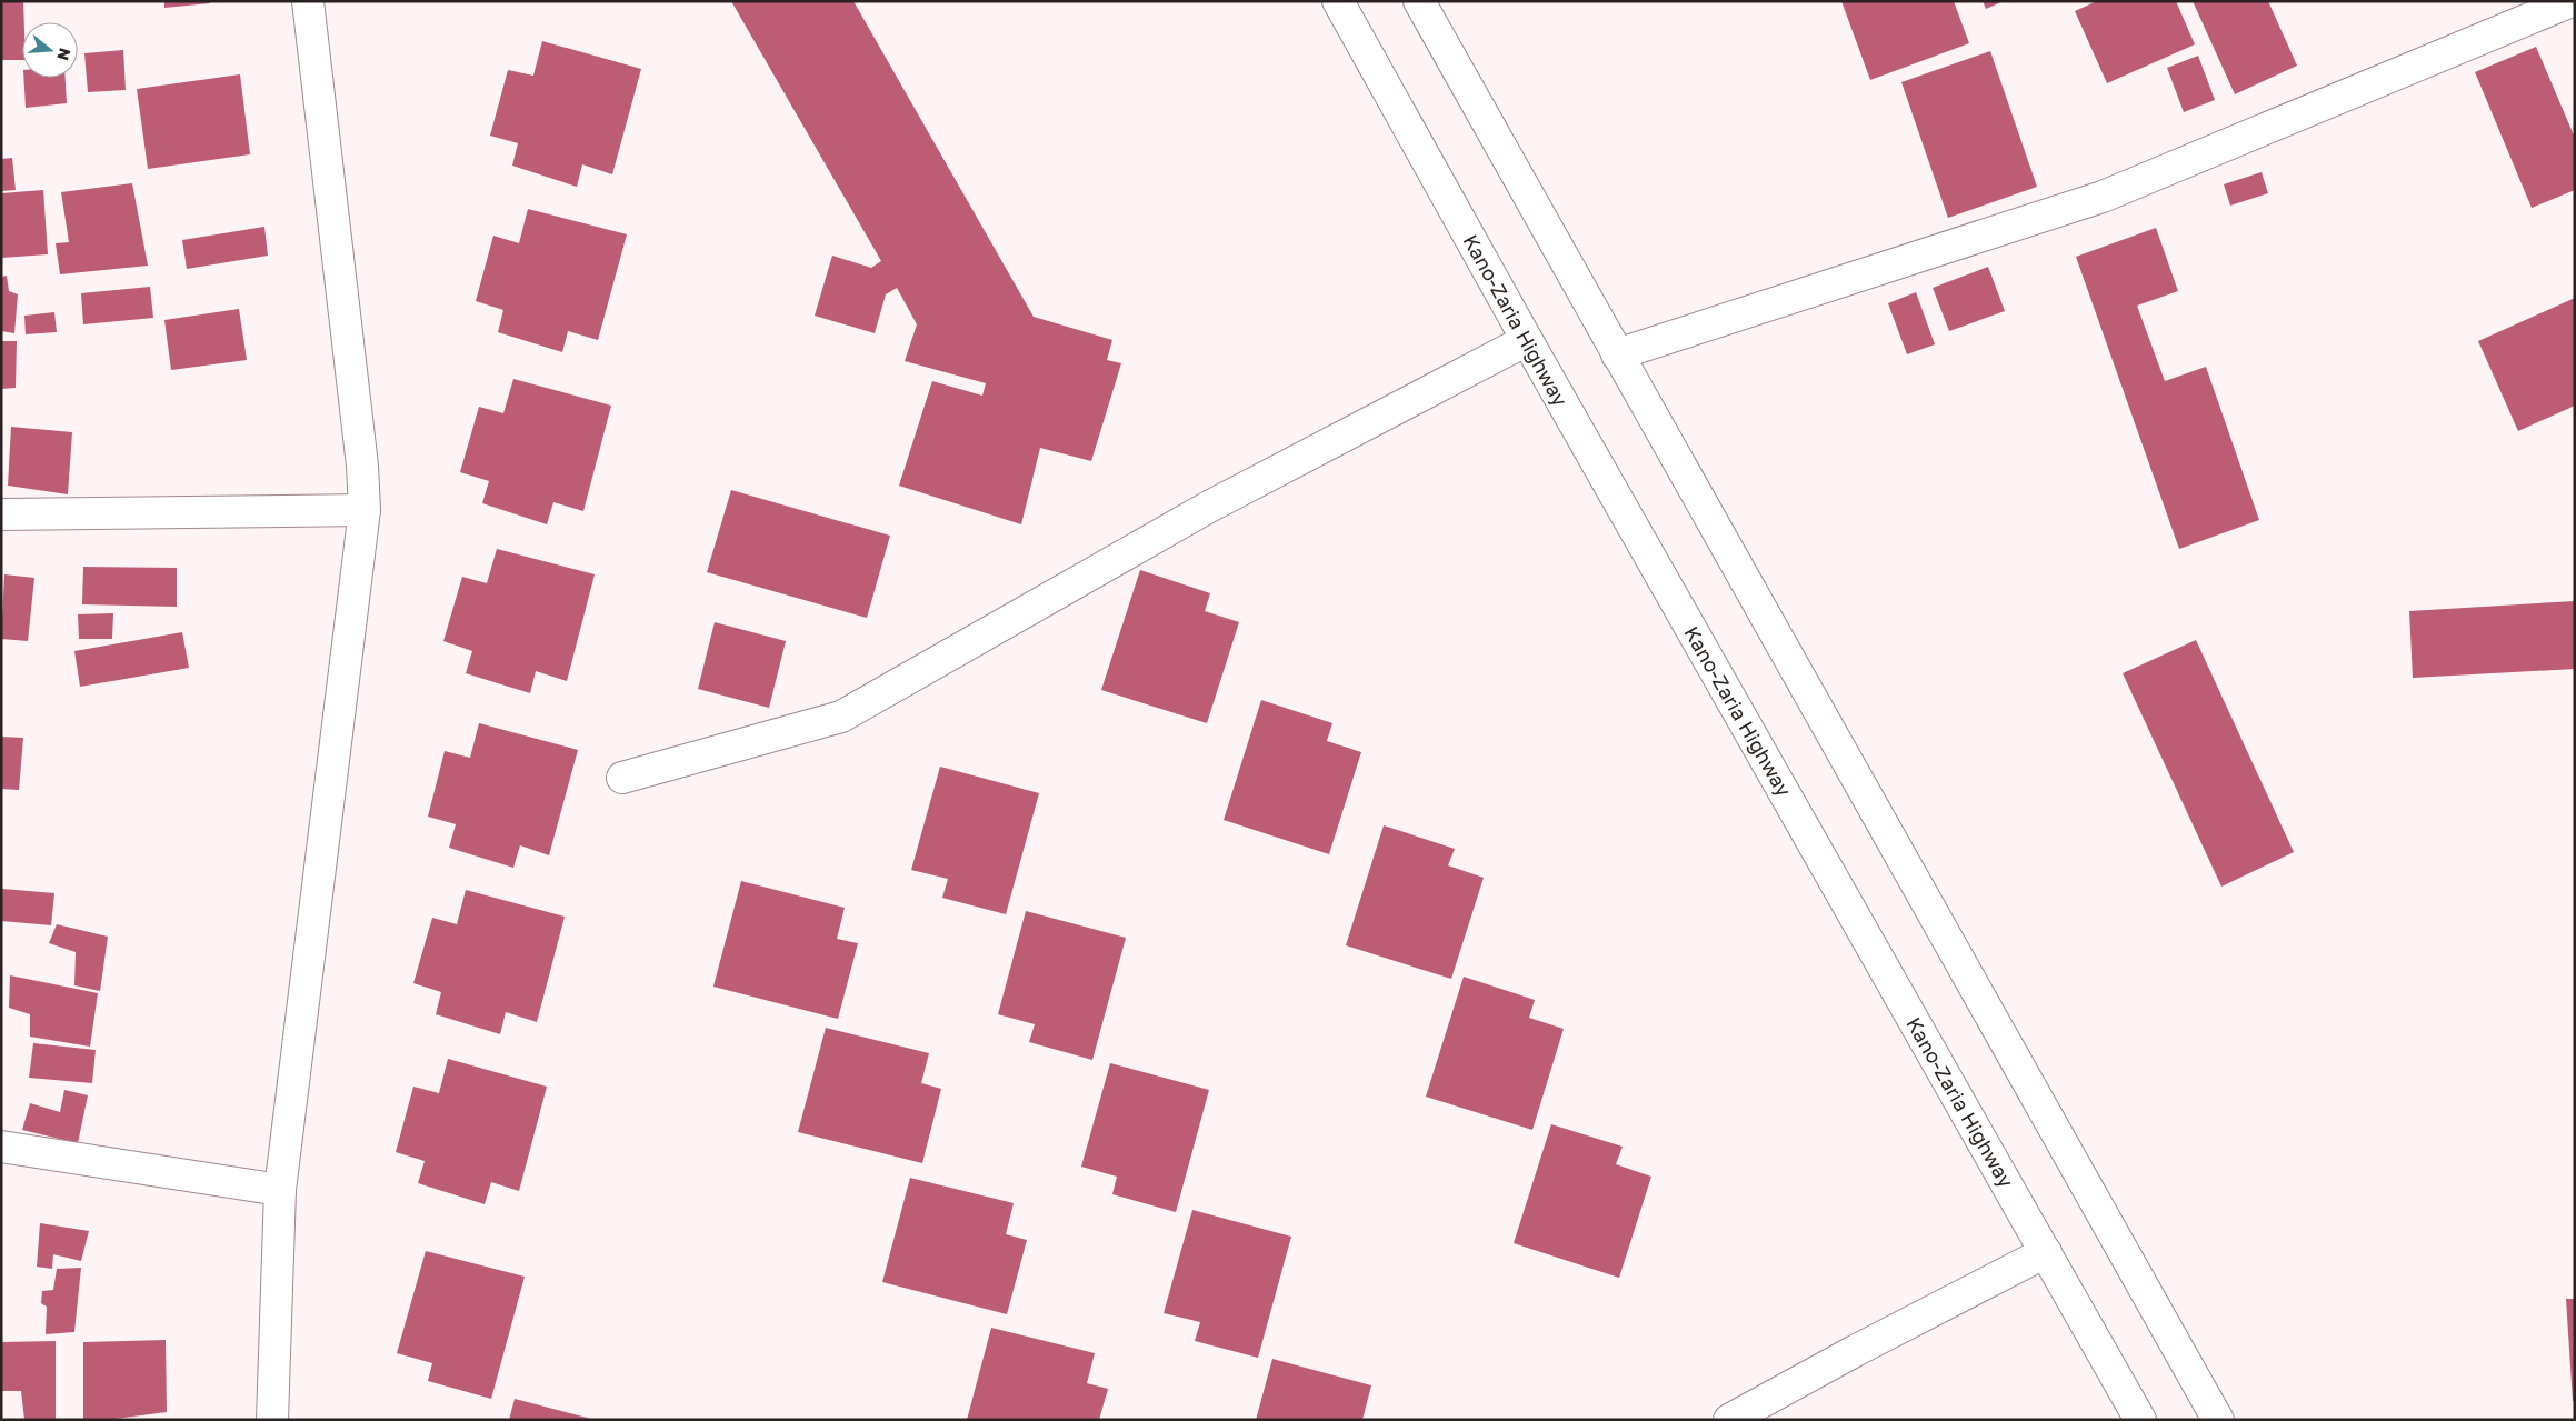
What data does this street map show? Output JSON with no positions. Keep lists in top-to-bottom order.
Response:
{
  "streets": {
    "main road": ["Kano-Zaria Highway"]
  },
  "north": "right"
}
